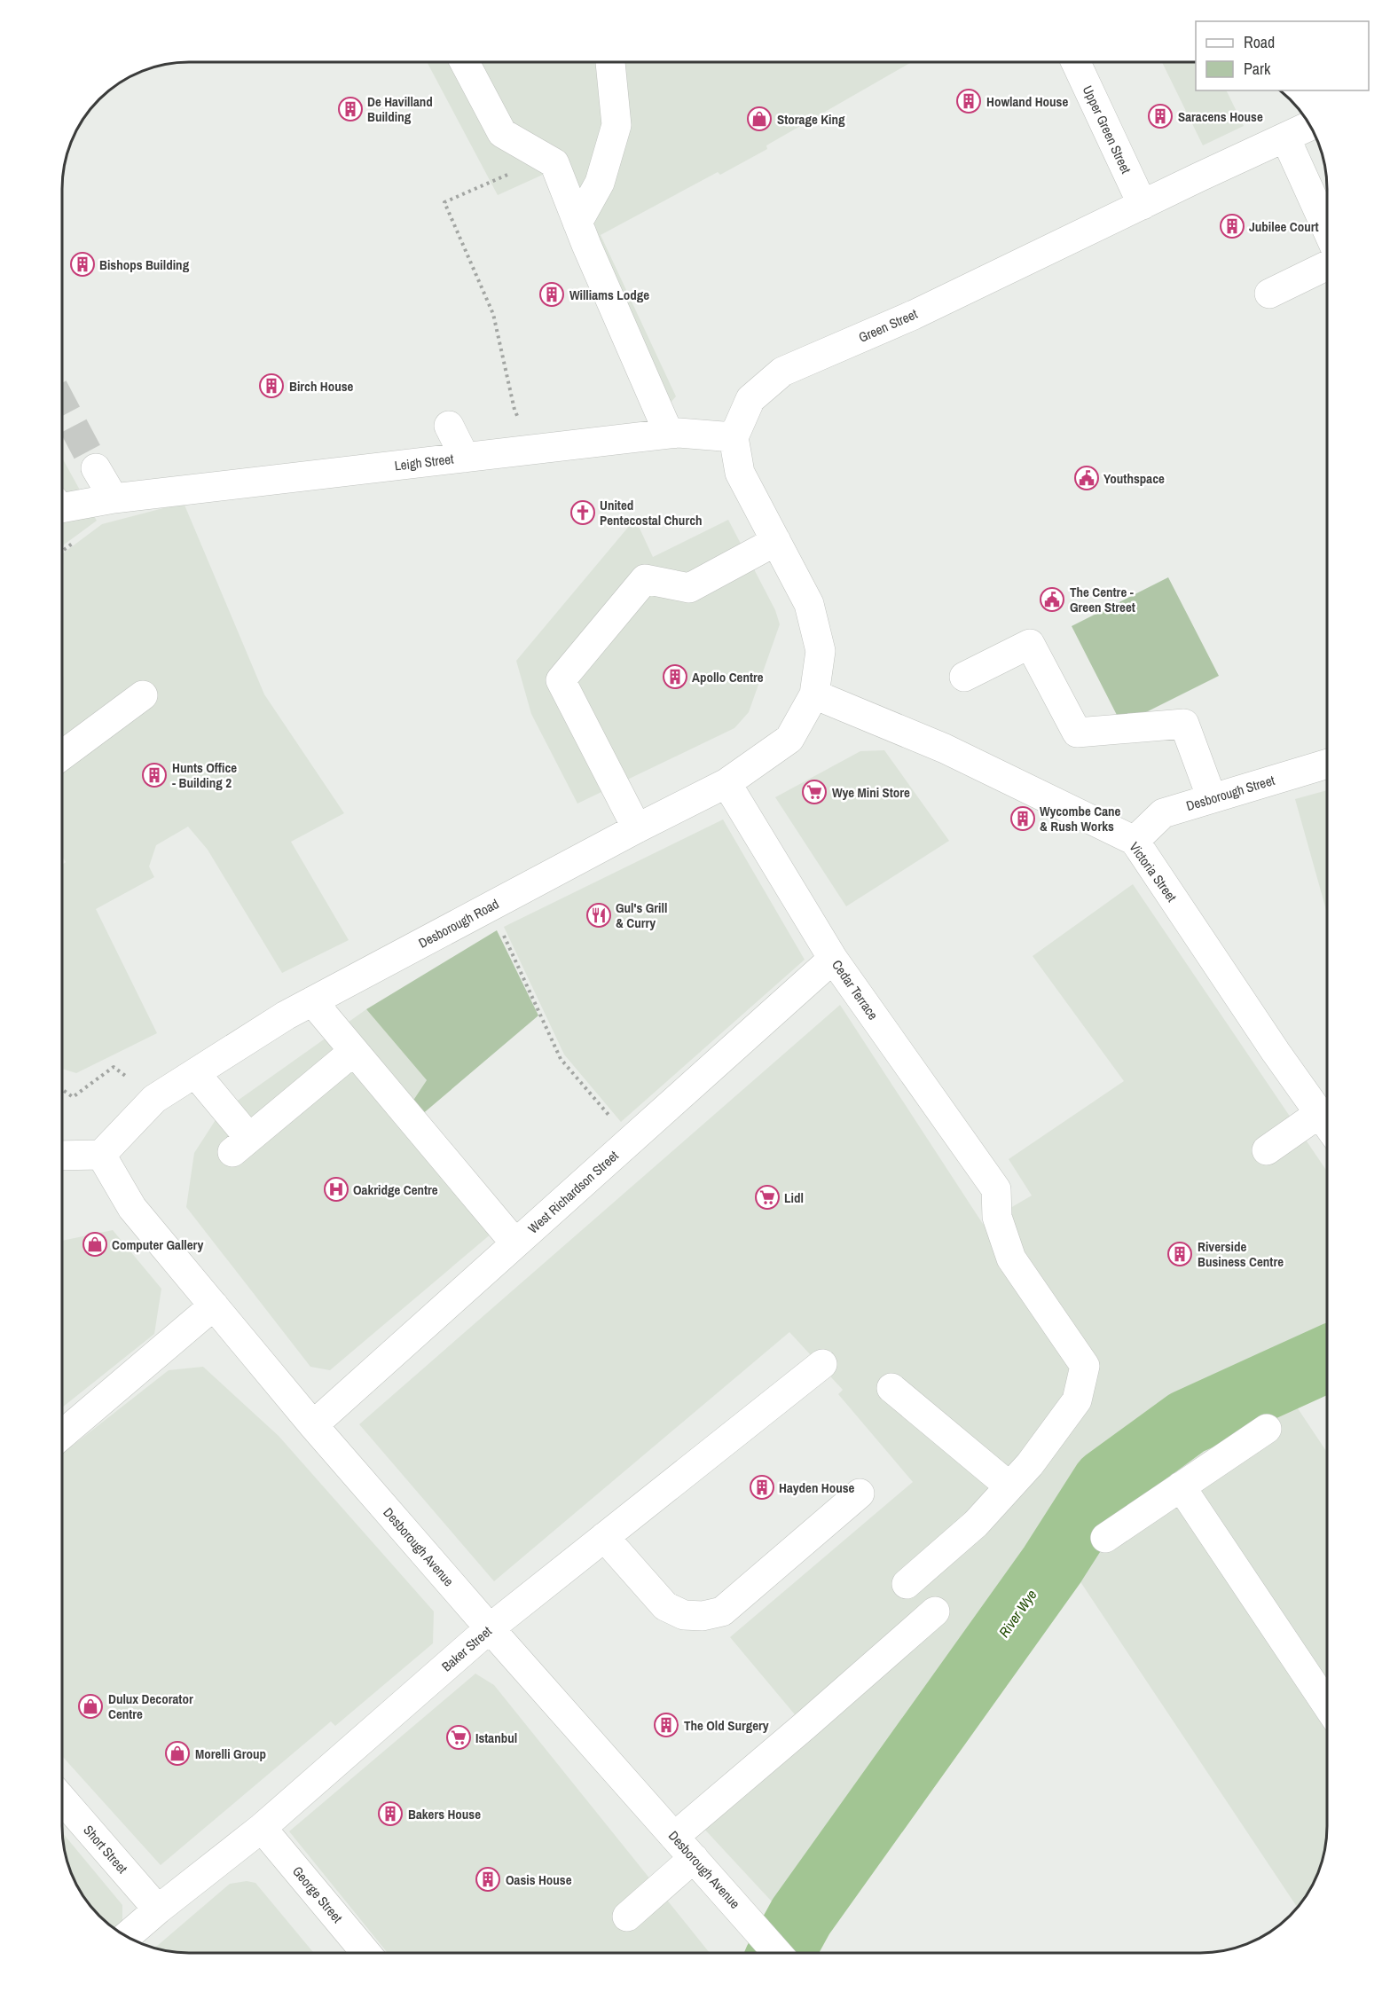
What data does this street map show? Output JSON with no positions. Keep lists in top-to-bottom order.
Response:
{
  "streets": {
    "street": [
      "Upper Green Street",
      "Green Street",
      "Leigh Street",
      "Desborough Street",
      "Victoria Street",
      "Desborough Road",
      "Cedar Terrace",
      "West Richardson Street",
      "Desborough Avenue",
      "Baker Street",
      "Short Street",
      "George Street"
    ]
  },
  "crossings": [
    ["Upper Green Street", "Green Street"],
    ["Green Street", "Leigh Street"],
    ["Desborough Street", "Victoria Street"],
    ["Victoria Street", "Desborough Road"],
    ["Desborough Road", "Cedar Terrace"],
    ["Desborough Road", "Desborough Avenue"],
    ["Cedar Terrace", "West Richardson Street"],
    ["West Richardson Street", "Desborough Avenue"],
    ["Desborough Avenue", "Baker Street"],
    ["Baker Street", "Short Street"],
    ["Baker Street", "George Street"]
  ],
  "water": ["River Wye"],
  "places": {
    "building": [
      "Howland House",
      "De Havilland Building",
      "Saracens House",
      "Jubilee Court",
      "Bishops Building",
      "Williams Lodge",
      "Birch House",
      "Apollo Centre",
      "Hunts Office - Building 2",
      "Wycombe Cane & Rush Works",
      "Riverside Business Centre",
      "Hayden House",
      "The Old Surgery",
      "Bakers House",
      "Oasis House"
    ],
    "shop": [
      "Storage King",
      "Computer Gallery",
      "Dulux Decorator Centre",
      "Morelli Group"
    ],
    "public building": ["Youthspace", "The Centre - Green Street"],
    "church": ["United Pentecostal Church"],
    "supermarket": ["Wye Mini Store", "Lidl", "Istanbul"],
    "restaurant": ["Gul's Grill & Curry"],
    "hospital": ["Oakridge Centre"]
  },
  "legend": ["Road", "Park"]
}
